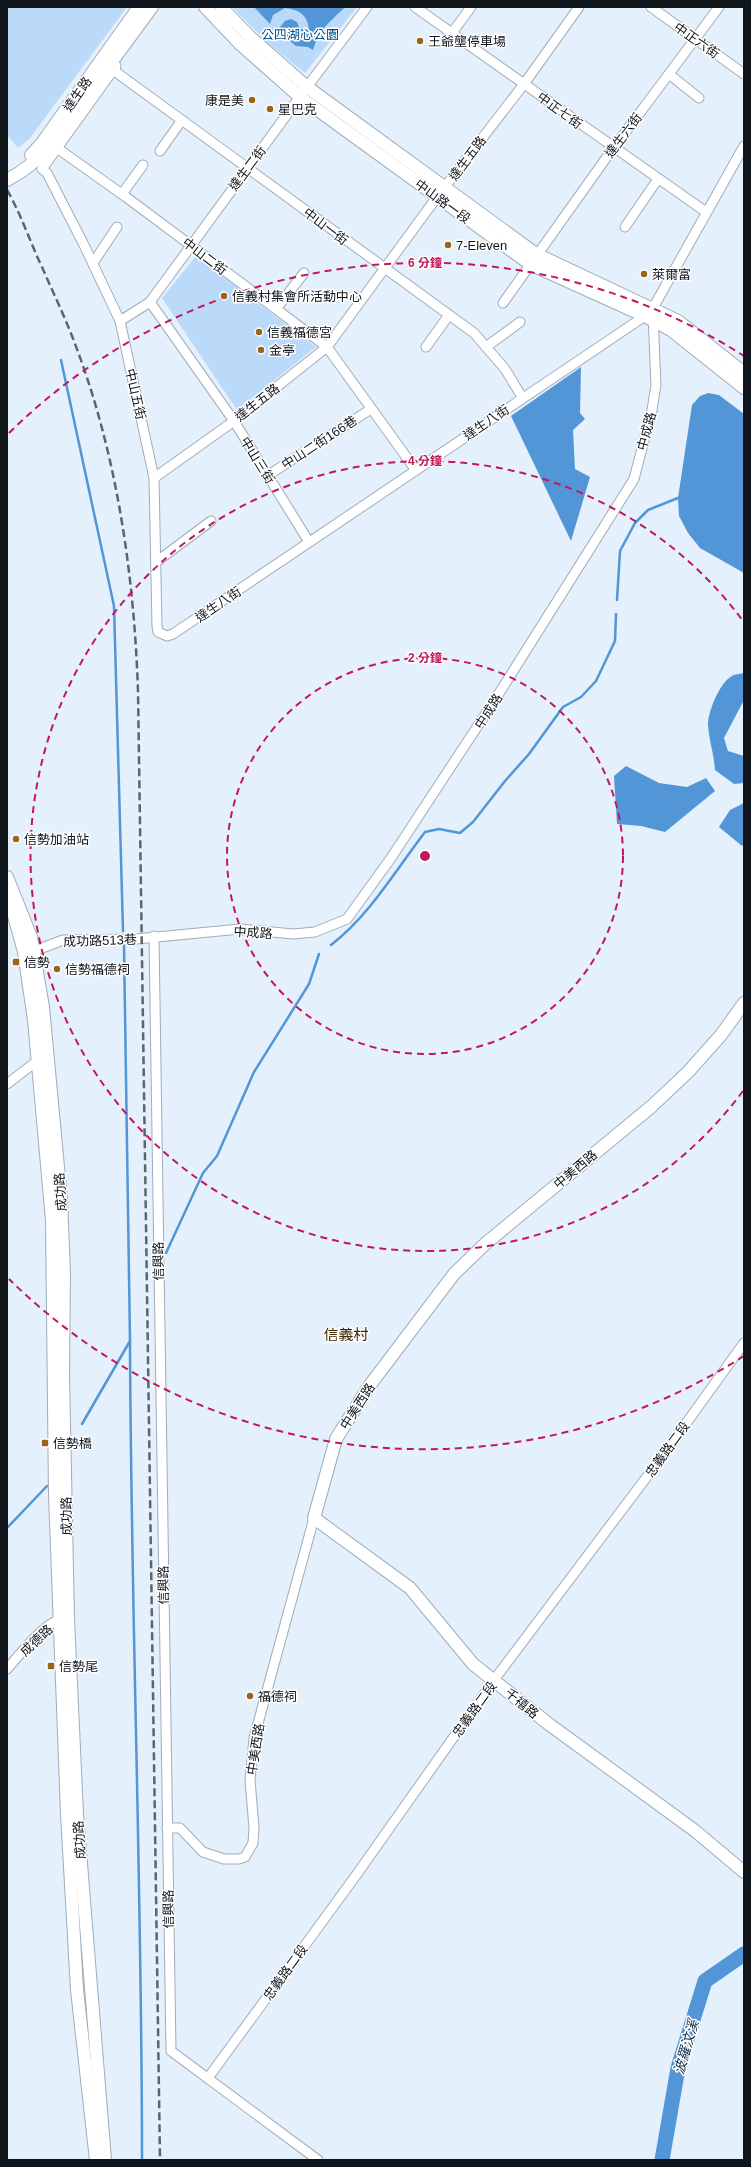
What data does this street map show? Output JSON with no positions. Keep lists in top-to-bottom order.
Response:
{
  "streets": {
    "street": [
      "中正六街",
      "達生路",
      "中正七街",
      "達生六街",
      "達生五路",
      "達生二街",
      "中山路一段",
      "中山一街",
      "中山二街",
      "中山五街",
      "達生八街",
      "中成路",
      "中山二街166巷",
      "中山三街",
      "成功路513巷",
      "中美西路",
      "成功路",
      "信興路",
      "忠義路二段",
      "成德路",
      "千禧路"
    ]
  },
  "crossings": [
    ["中正六街", "達生六街"],
    ["達生路", "中山一街"],
    ["達生路", "中山二街"],
    ["達生路", "中山五街"],
    ["中正七街", "達生六街"],
    ["中正七街", "達生五路"],
    ["中正七街", "達生八街"],
    ["達生六街", "中山路一段"],
    ["達生五路", "中山路一段"],
    ["達生五路", "中山一街"],
    ["達生五路", "中山二街"],
    ["達生五路", "中山五街"],
    ["達生五路", "中山三街"],
    ["達生二街", "中山路一段"],
    ["達生二街", "中山一街"],
    ["達生二街", "中山二街"],
    ["達生二街", "中山五街"],
    ["達生二街", "中山三街"],
    ["中山路一段", "達生八街"],
    ["中山路一段", "中成路"],
    ["中山一街", "達生八街"],
    ["中山二街", "達生八街"],
    ["中山二街", "中山二街166巷"],
    ["中山五街", "達生八街"],
    ["達生八街", "中成路"],
    ["達生八街", "中山三街"],
    ["中成路", "成功路513巷"],
    ["中成路", "信興路"],
    ["中山二街166巷", "中山三街"],
    ["成功路513巷", "成功路"],
    ["成功路513巷", "信興路"],
    ["中美西路", "信興路"],
    ["中美西路", "千禧路"],
    ["成功路", "成德路"],
    ["信興路", "忠義路二段"],
    ["忠義路二段", "千禧路"]
  ],
  "districts": ["信義村"],
  "water": ["波羅汶溪"],
  "parks": ["公四湖心公園"],
  "places": {
    "other": [
      "王爺壟停車場",
      "康是美",
      "星巴克",
      "7-Eleven",
      "萊爾富",
      "信義村集會所活動中心",
      "信義福德宮",
      "金亭",
      "信勢加油站",
      "信勢福德祠",
      "福德祠"
    ],
    "transit": ["信勢", "信勢橋", "信勢尾"]
  },
  "rings": ["6 分鐘", "4 分鐘", "2 分鐘"]
}
